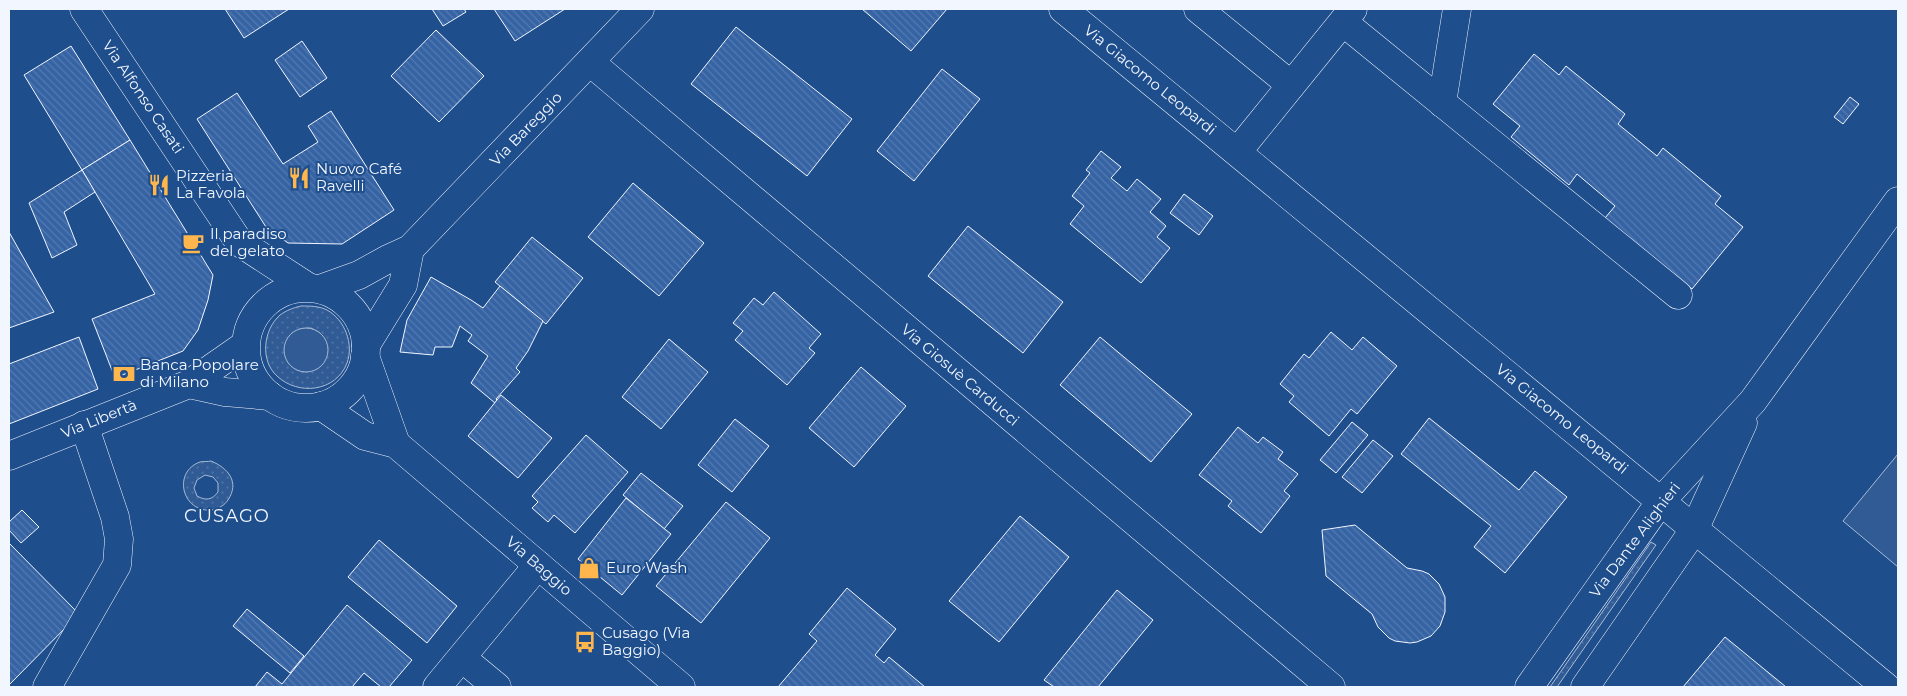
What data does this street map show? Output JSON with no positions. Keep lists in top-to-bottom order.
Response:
{
  "streets": {
    "street": [
      "Via Giacomo Leopardi",
      "Via Alfonso Casati",
      "Via Bareggio",
      "Via Giosuè Carducci",
      "Via Libertà",
      "Via Dante Alighieri",
      "Via Baggio"
    ]
  },
  "crossings": [
    ["Via Giacomo Leopardi", "Via Dante Alighieri"],
    ["Via Alfonso Casati", "Via Bareggio"],
    ["Via Alfonso Casati", "Via Libertà"],
    ["Via Alfonso Casati", "Via Baggio"],
    ["Via Bareggio", "Via Giosuè Carducci"],
    ["Via Bareggio", "Via Libertà"],
    ["Via Bareggio", "Via Baggio"],
    ["Via Libertà", "Via Baggio"]
  ],
  "districts": ["CUSAGO"],
  "places": {
    "restaurant": ["Nuovo Café Ravelli", "Pizzeria La Favola"],
    "cafe": ["Il paradiso del gelato"],
    "bank": ["Banca Popolare di Milano"],
    "shop": ["Euro Wash"],
    "bus stop": ["Cusago (Via Baggio)"]
  }
}
